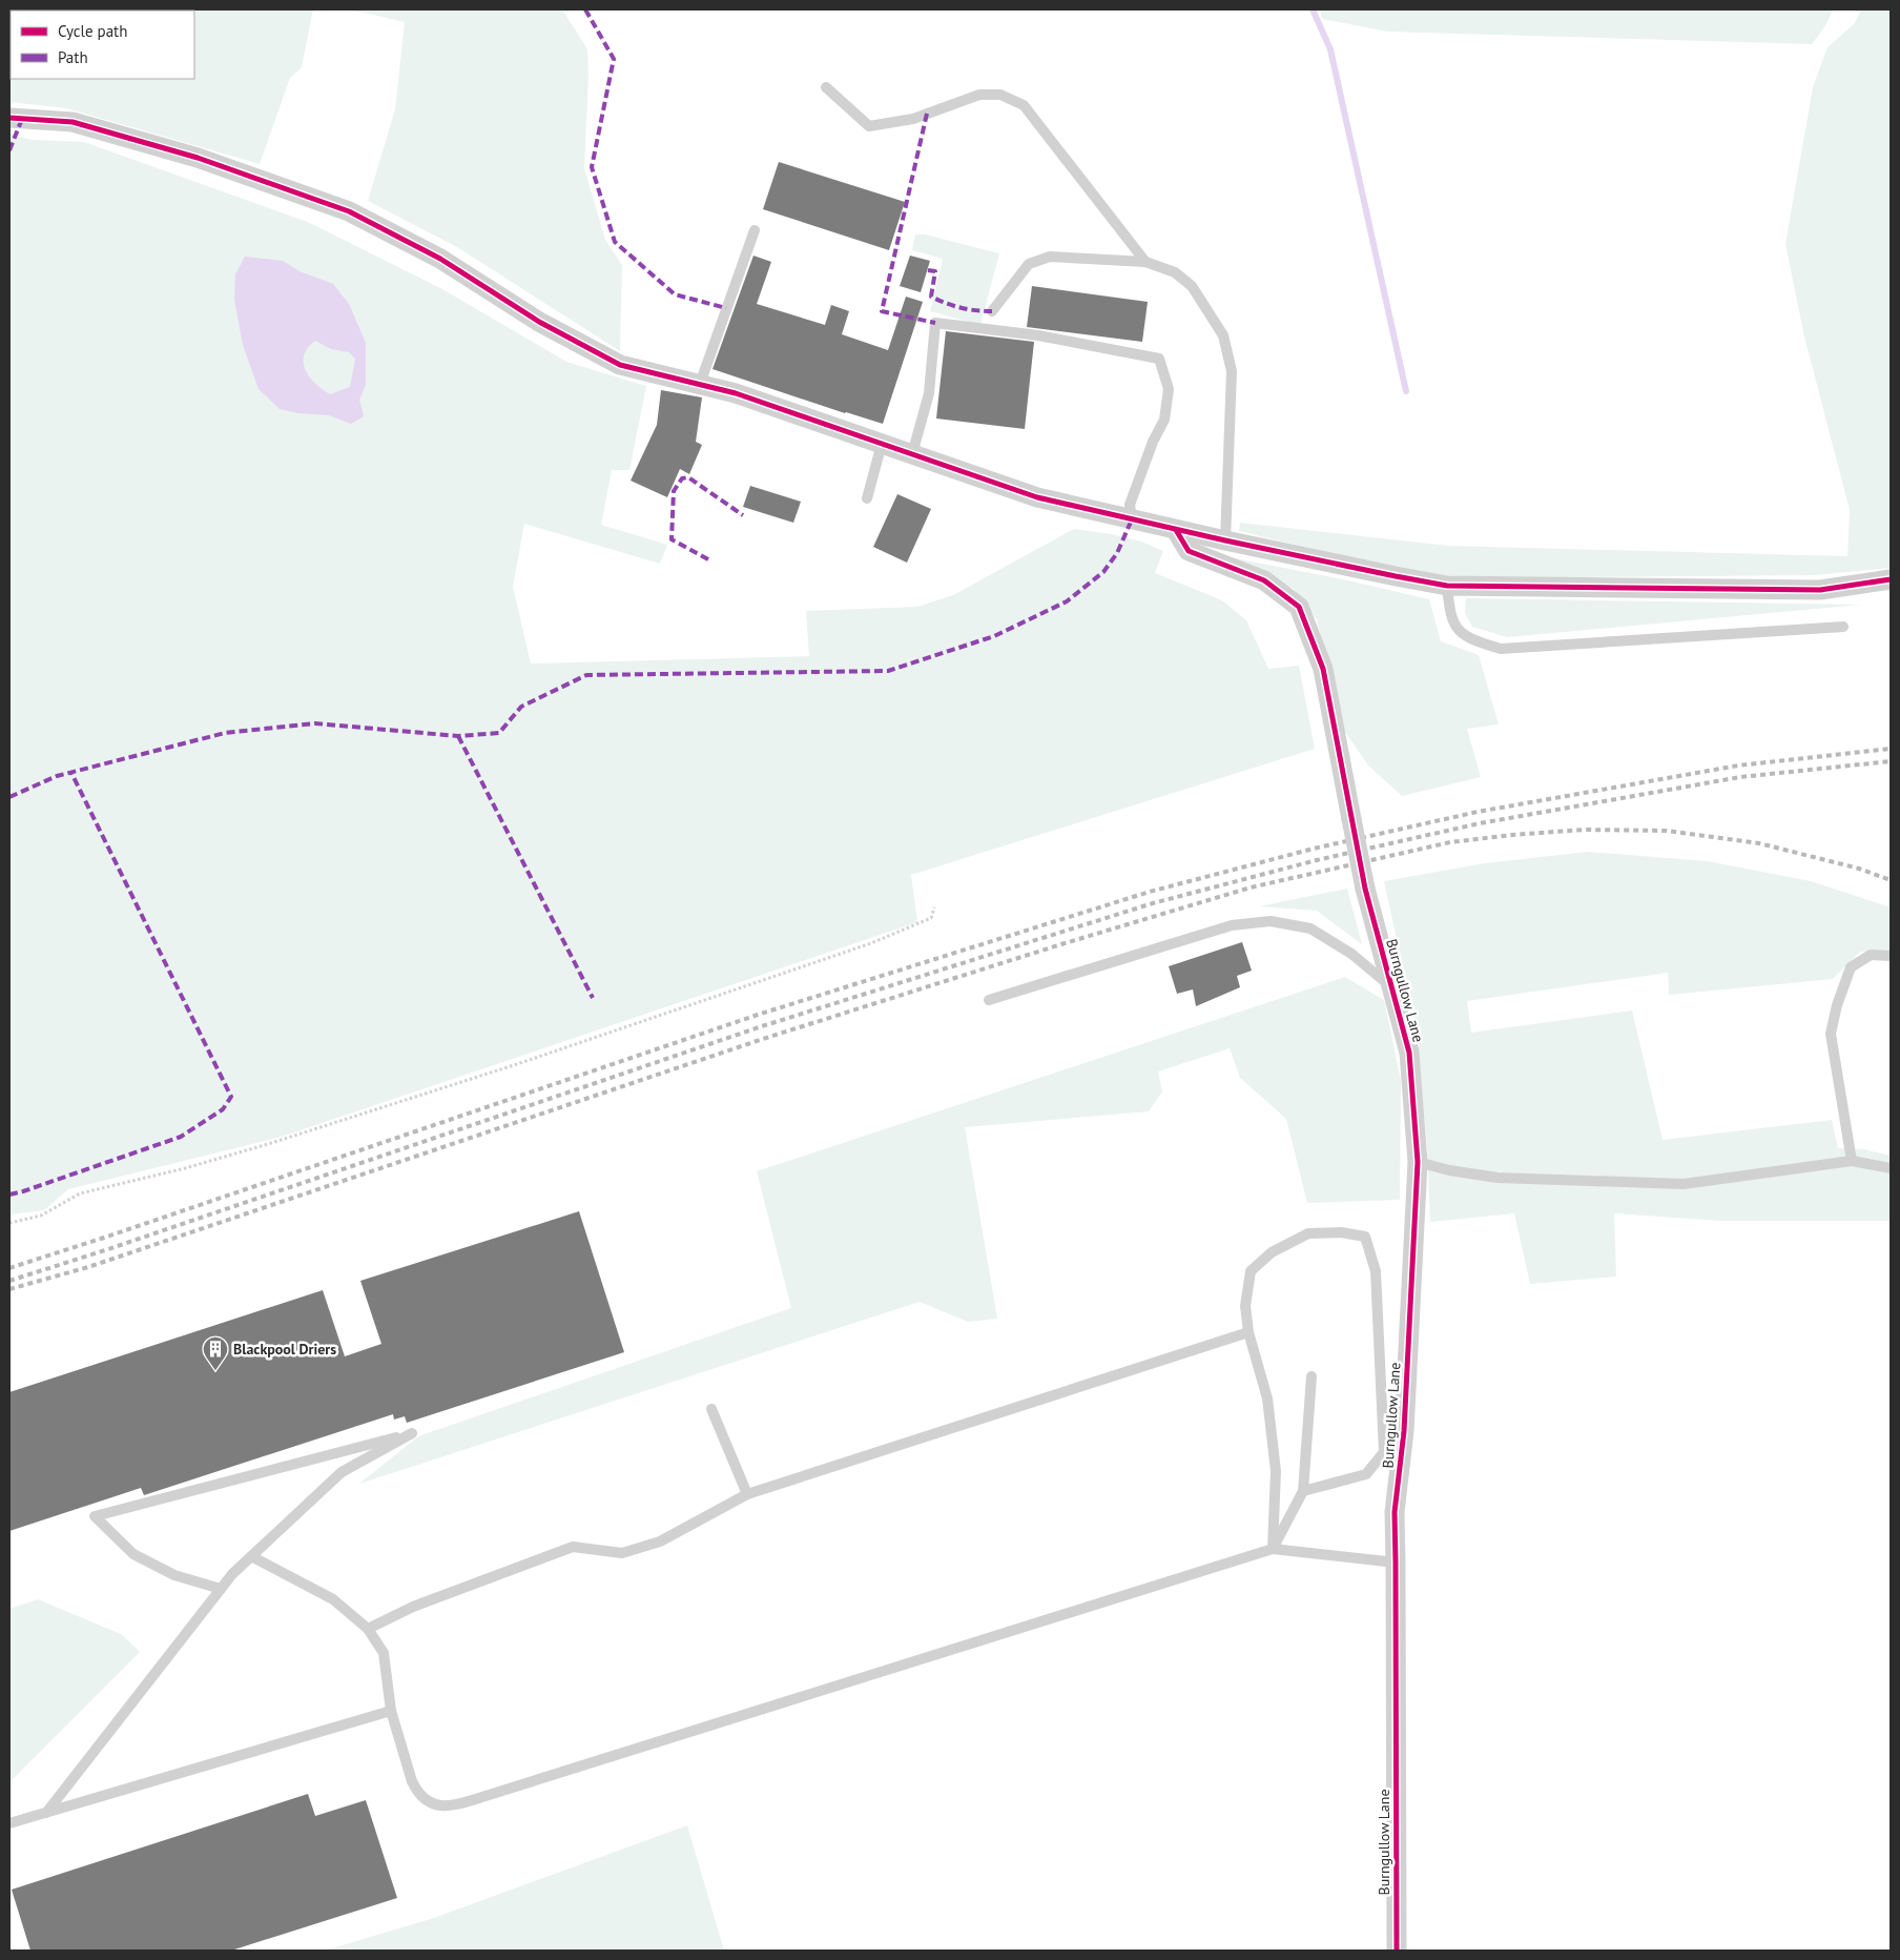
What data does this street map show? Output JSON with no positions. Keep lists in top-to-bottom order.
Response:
{
  "streets": {
    "street": ["Burngullow Lane"]
  },
  "places": {
    "building": ["Blackpool Driers"]
  },
  "legend": ["Cycle path", "Path"]
}
